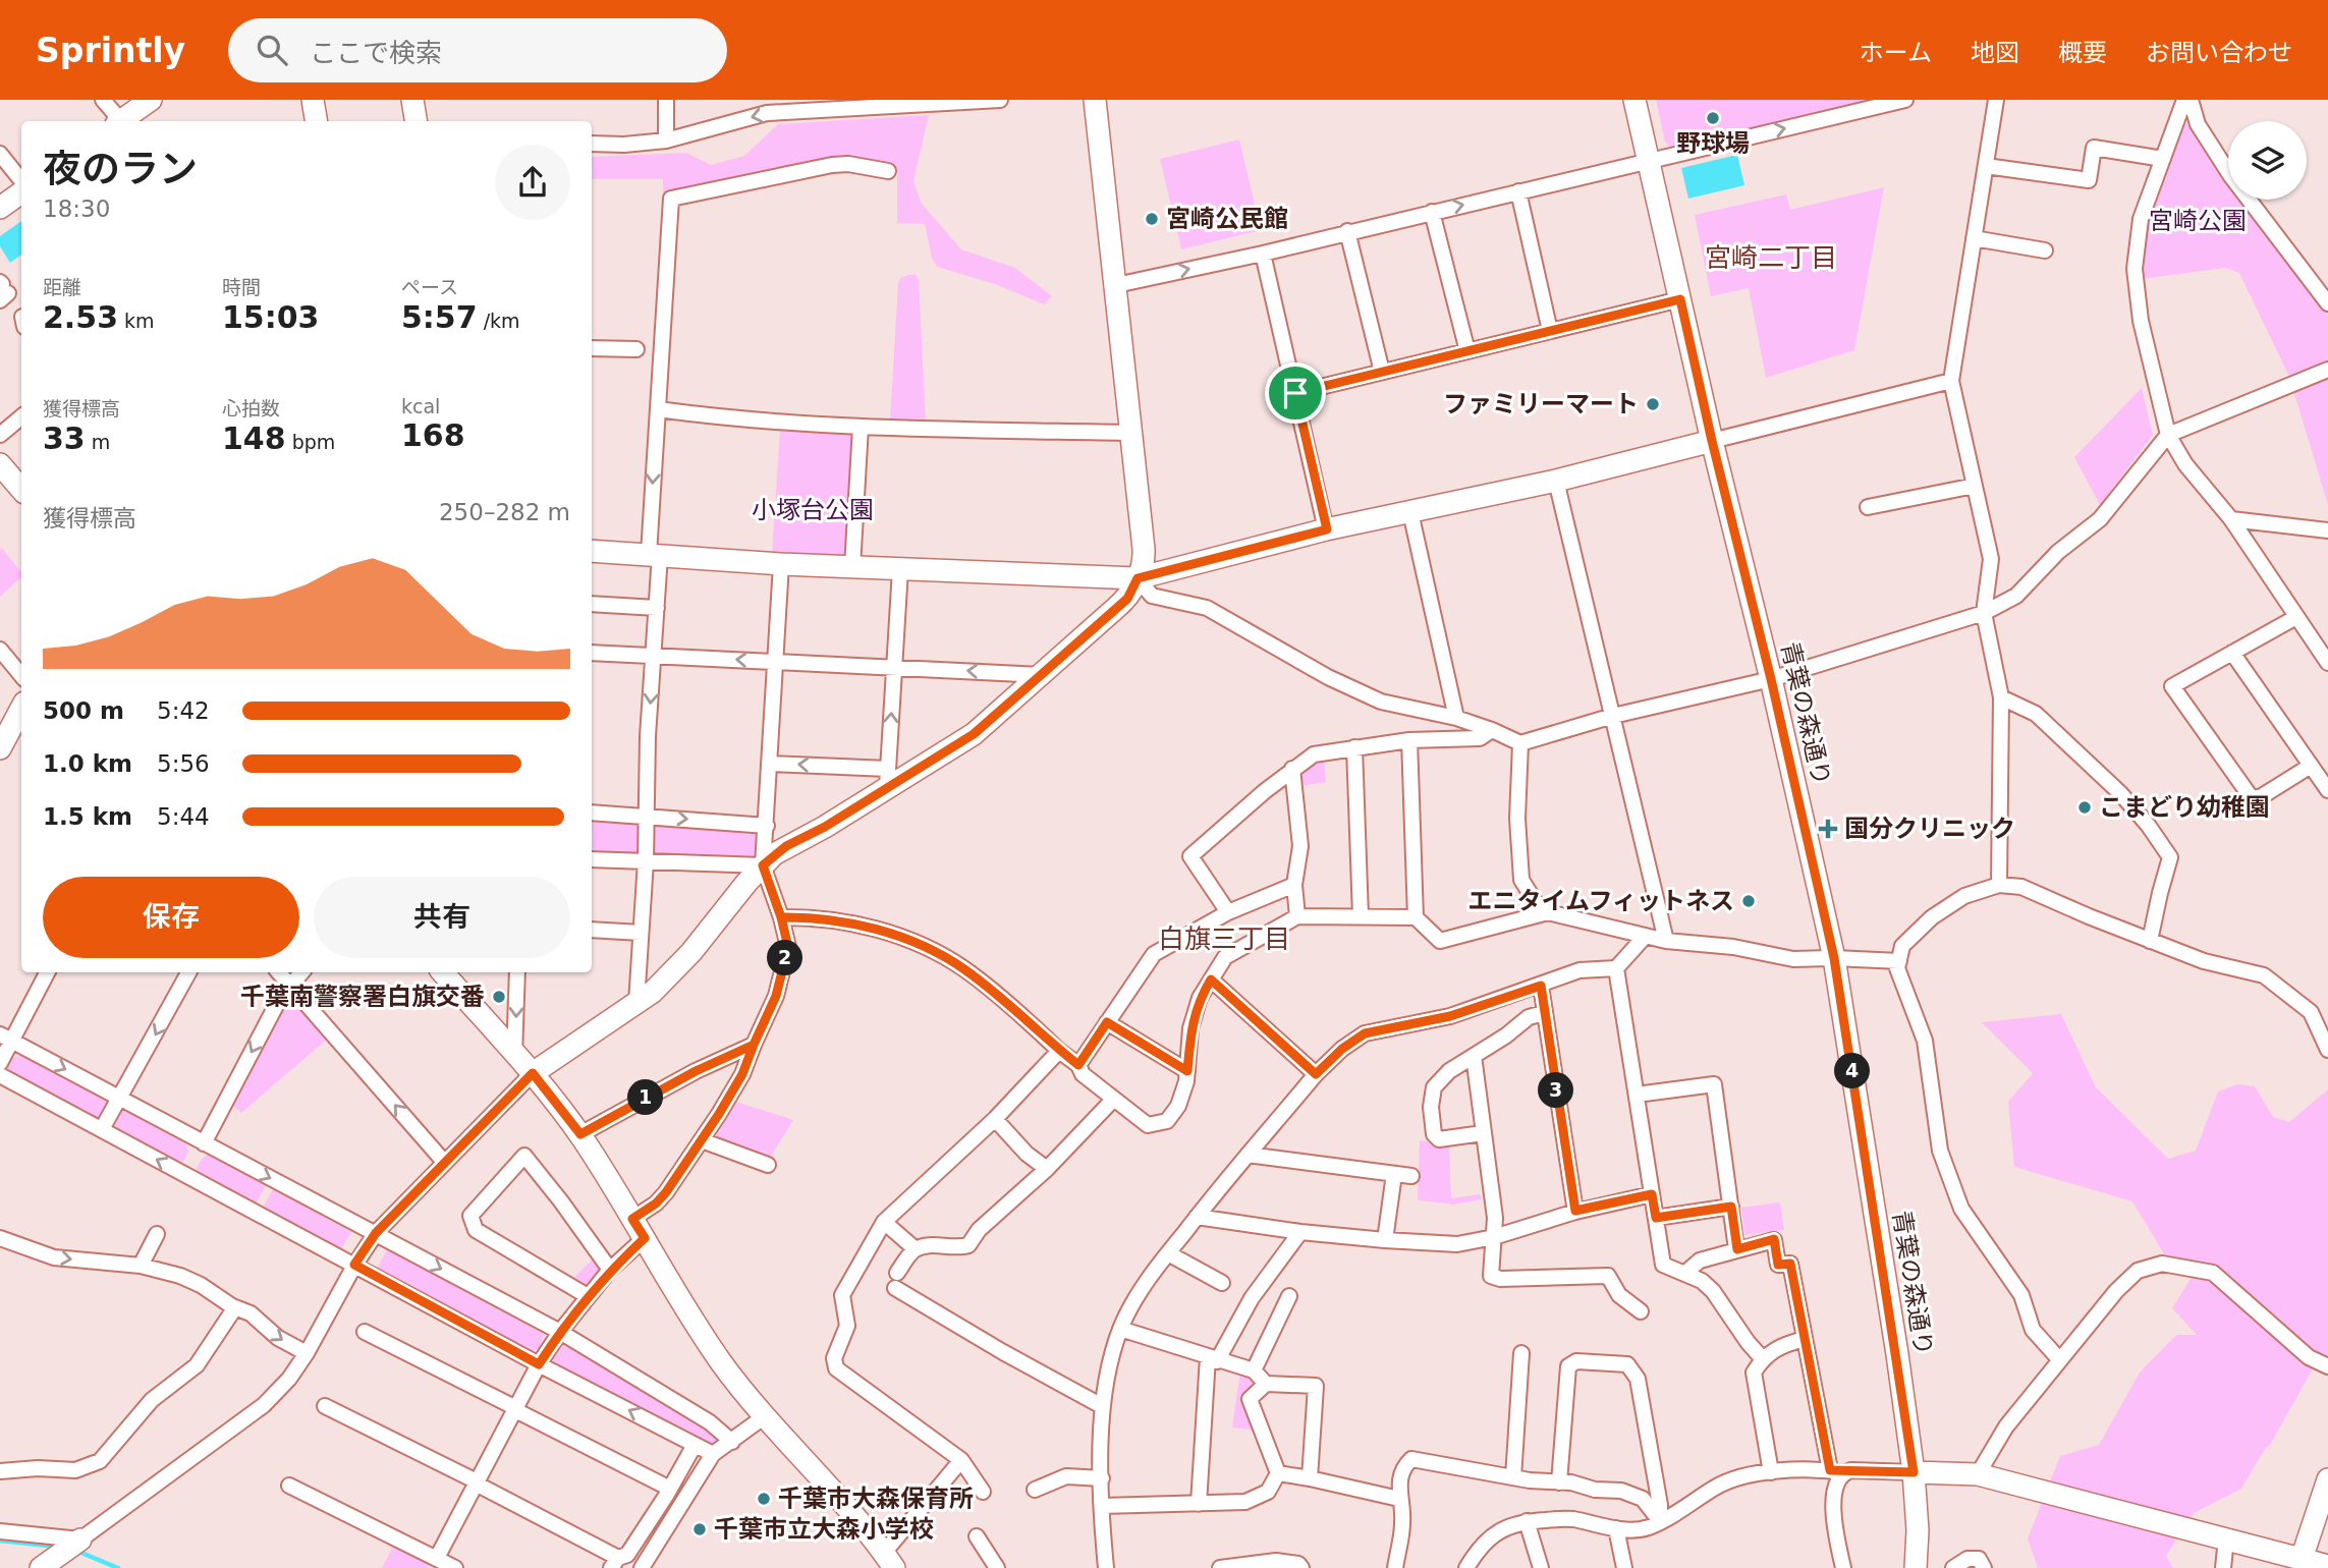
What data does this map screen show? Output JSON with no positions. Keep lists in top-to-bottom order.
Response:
{
  "streets": {
    "street": ["青葉の森通り"]
  },
  "districts": ["宮崎二丁目", "白旗三丁目"],
  "parks": ["宮崎公園", "小塚台公園"],
  "places": {
    "other": [
      "野球場",
      "宮崎公民館",
      "ファミリーマート",
      "こまどり幼稚園",
      "エニタイムフィットネス",
      "千葉南警察署白旗交番",
      "千葉市大森保育所",
      "千葉市立大森小学校"
    ],
    "health": ["国分クリニック"]
  },
  "page": {
    "header": "Sprintly",
    "search": "ここで検索",
    "nav": [
      "ホーム",
      "地図",
      "概要",
      "お問い合わせ"
    ],
    "heading": ["夜のラン", "18:30"],
    "stats": [
      ["距離", "2.53 km"],
      ["時間", "15:03"],
      ["ペース", "5:57 /km"],
      ["獲得標高", "33 m"],
      ["心拍数", "148 bpm"],
      ["kcal", "168"]
    ],
    "chart": ["獲得標高", "250–282 m"],
    "list": [
      {
        "name": "500 m",
        "note": "5:42"
      },
      {
        "name": "1.0 km",
        "note": "5:56"
      },
      {
        "name": "1.5 km",
        "note": "5:44"
      }
    ],
    "buttons": ["保存", "共有"],
    "pins": [
      "2",
      "4",
      "3",
      "1"
    ]
  }
}
